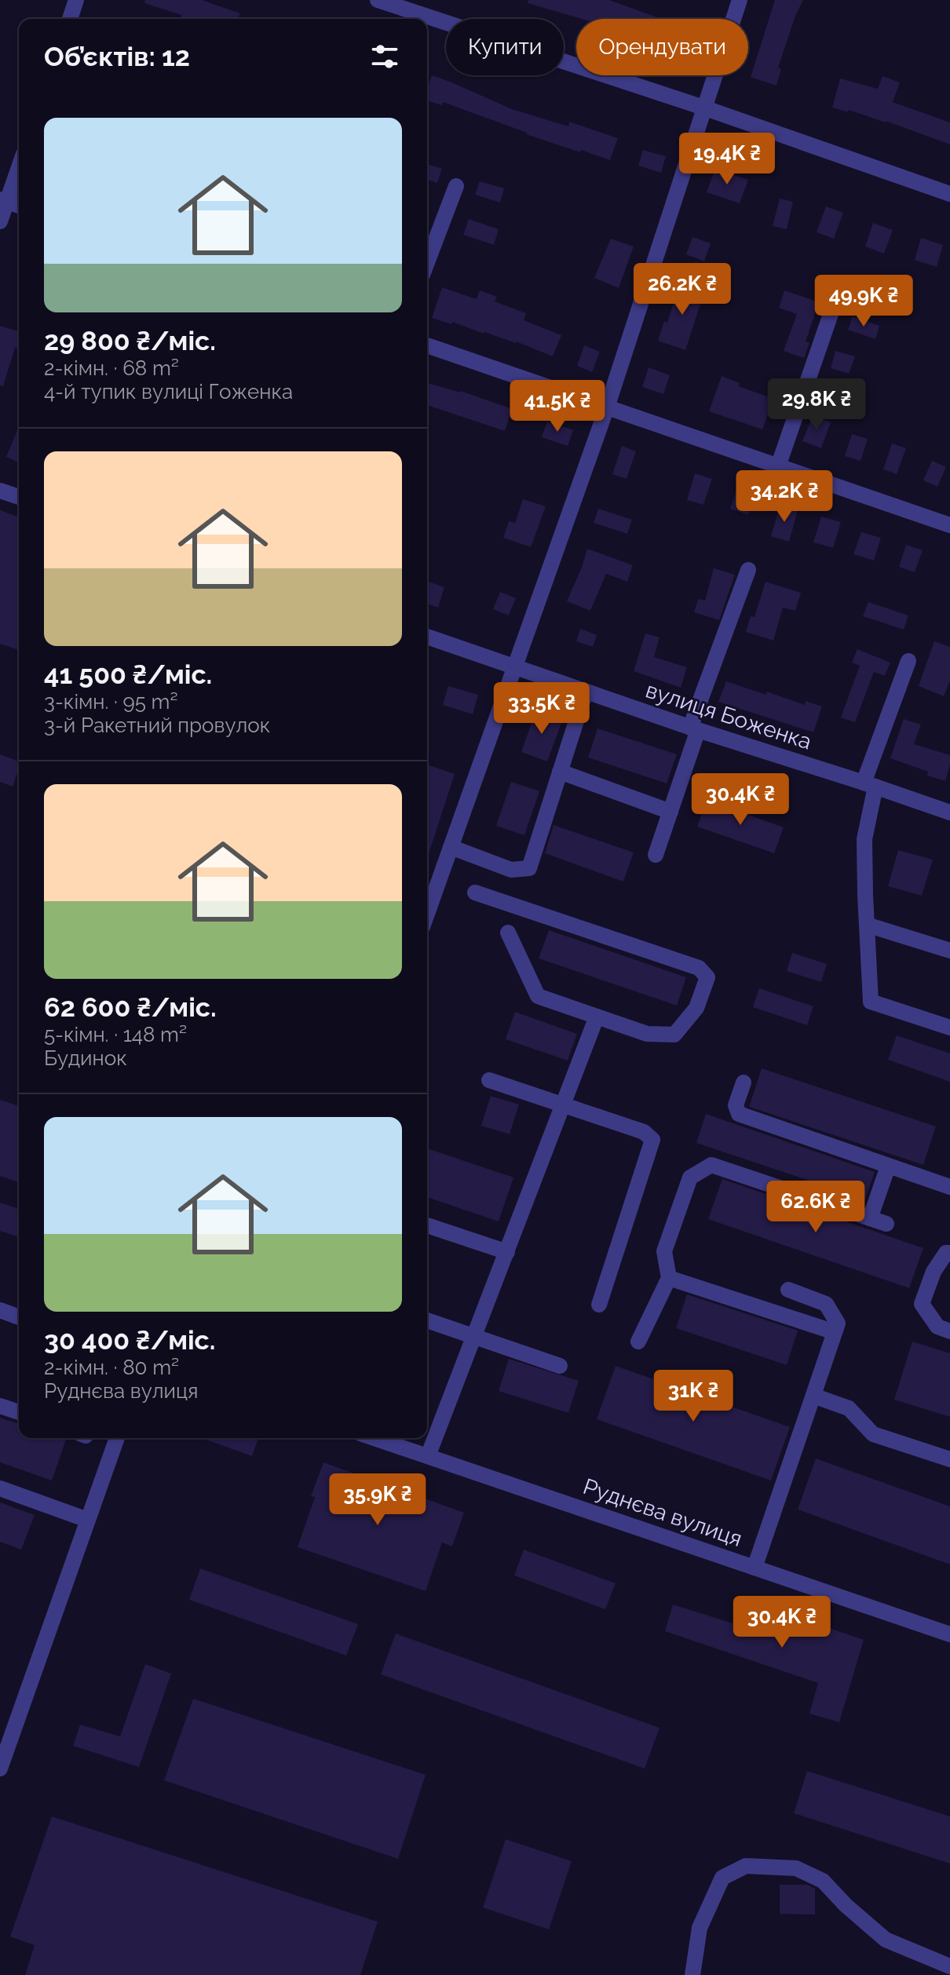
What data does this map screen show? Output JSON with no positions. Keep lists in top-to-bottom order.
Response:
{
  "streets": {
    "street": ["вулиця Боженка", "Руднєва вулиця"]
  },
  "page": {
    "chip": ["Купити", "Орендувати"],
    "heading": "Об’єктів: 12",
    "list": [
      {
        "name": "29 800 ₴/міс.",
        "note": "2-кімн. · 68 m² · 4-й тупик вулиці Гоженка"
      },
      {
        "name": "41 500 ₴/міс.",
        "note": "3-кімн. · 95 m² · 3-й Ракетний провулок"
      },
      {
        "name": "62 600 ₴/міс.",
        "note": "5-кімн. · 148 m² · Будинок"
      },
      {
        "name": "30 400 ₴/міс.",
        "note": "2-кімн. · 80 m² · Руднєва вулиця"
      }
    ],
    "price": [
      "19.4K ₴",
      "26.2K ₴",
      "49.9K ₴",
      "29.8K ₴",
      "41.5K ₴",
      "34.2K ₴",
      "33.5K ₴",
      "30.4K ₴",
      "62.6K ₴",
      "31K ₴",
      "35.9K ₴",
      "30.4K ₴"
    ]
  }
}
